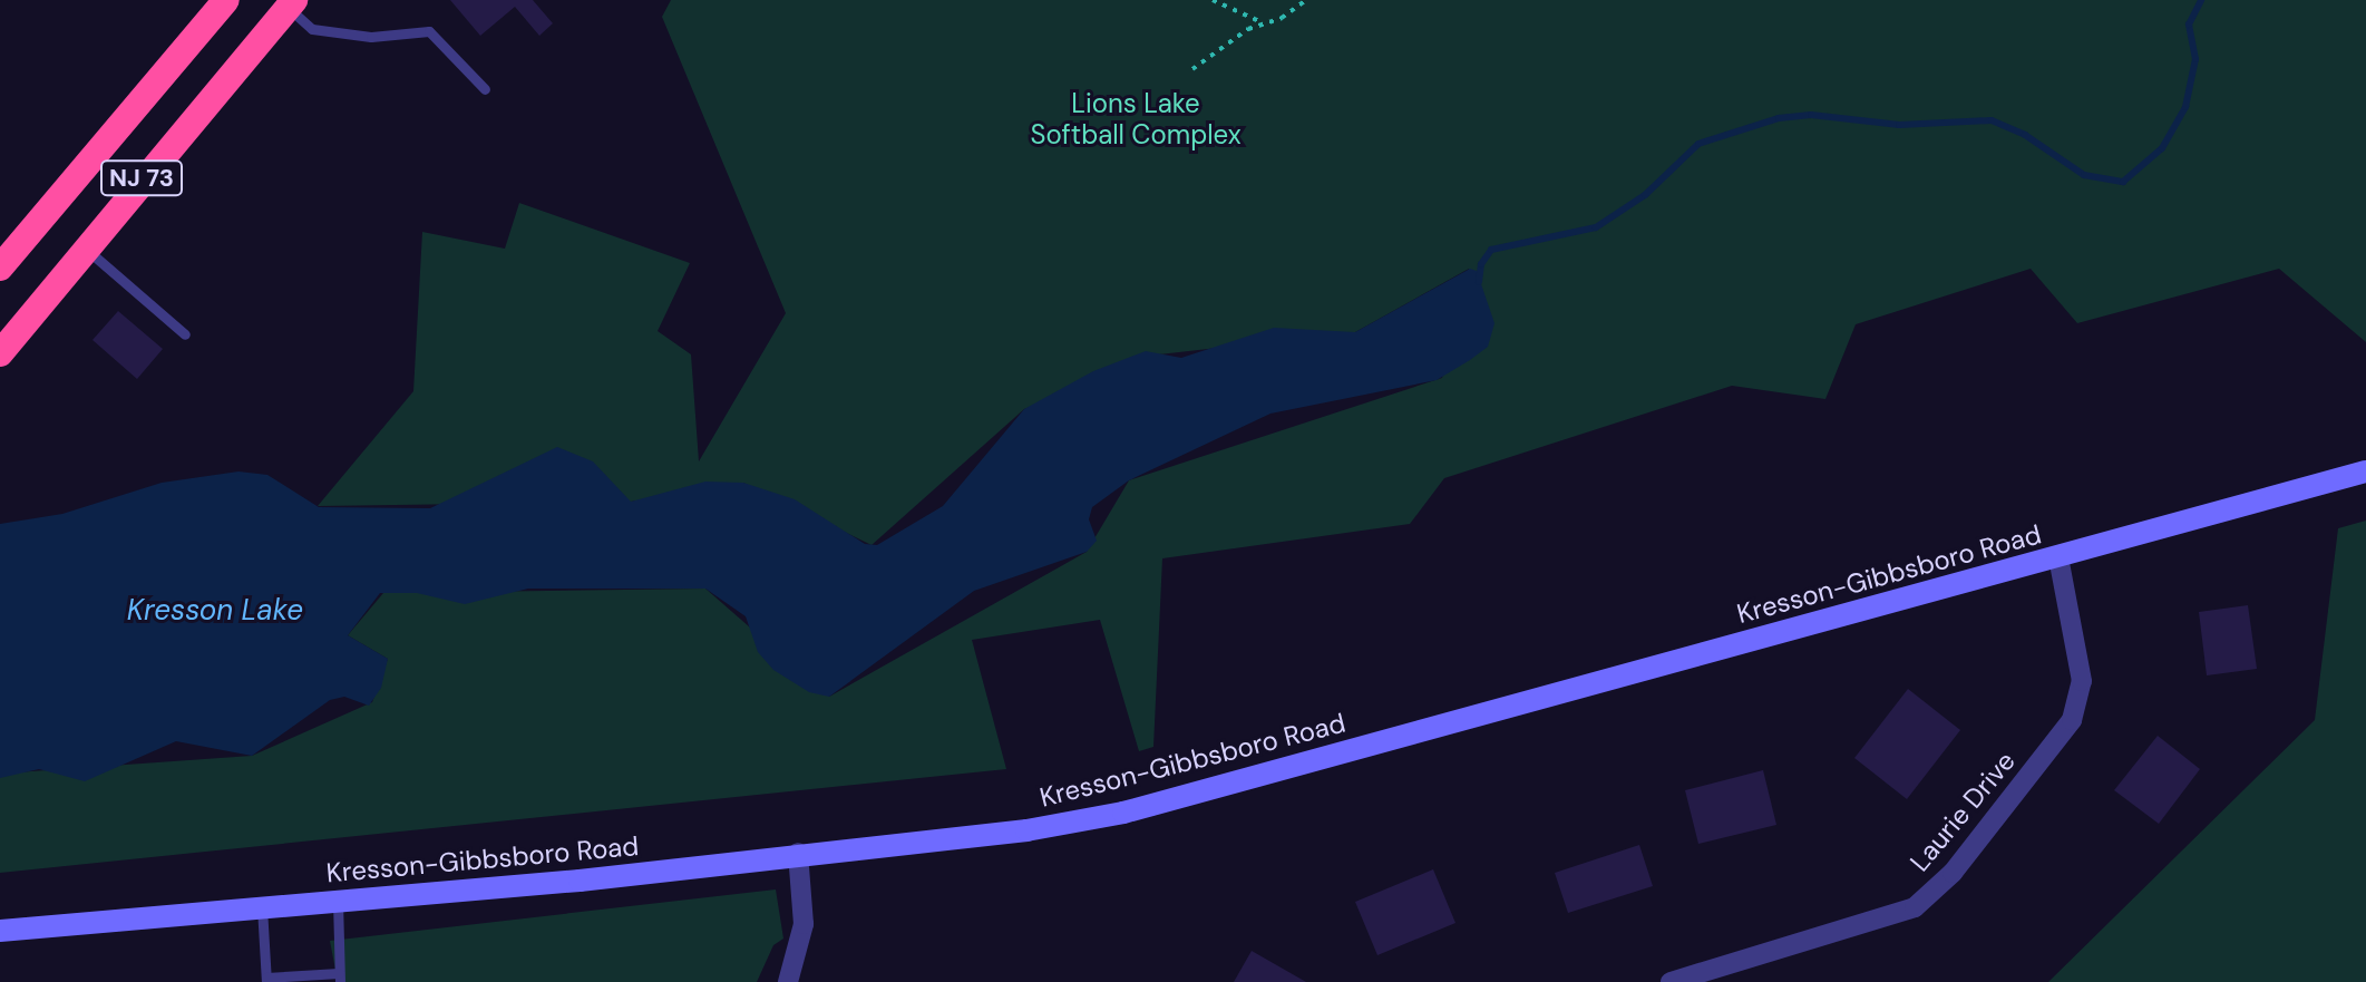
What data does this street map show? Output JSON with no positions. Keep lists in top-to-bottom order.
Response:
{
  "streets": {
    "highway": ["NJ 73"],
    "street": ["Kresson-Gibbsboro Road", "Laurie Drive"]
  },
  "crossings": [
    ["Kresson-Gibbsboro Road", "Laurie Drive"]
  ],
  "water": ["Kresson Lake"],
  "parks": ["Lions Lake Softball Complex"]
}
